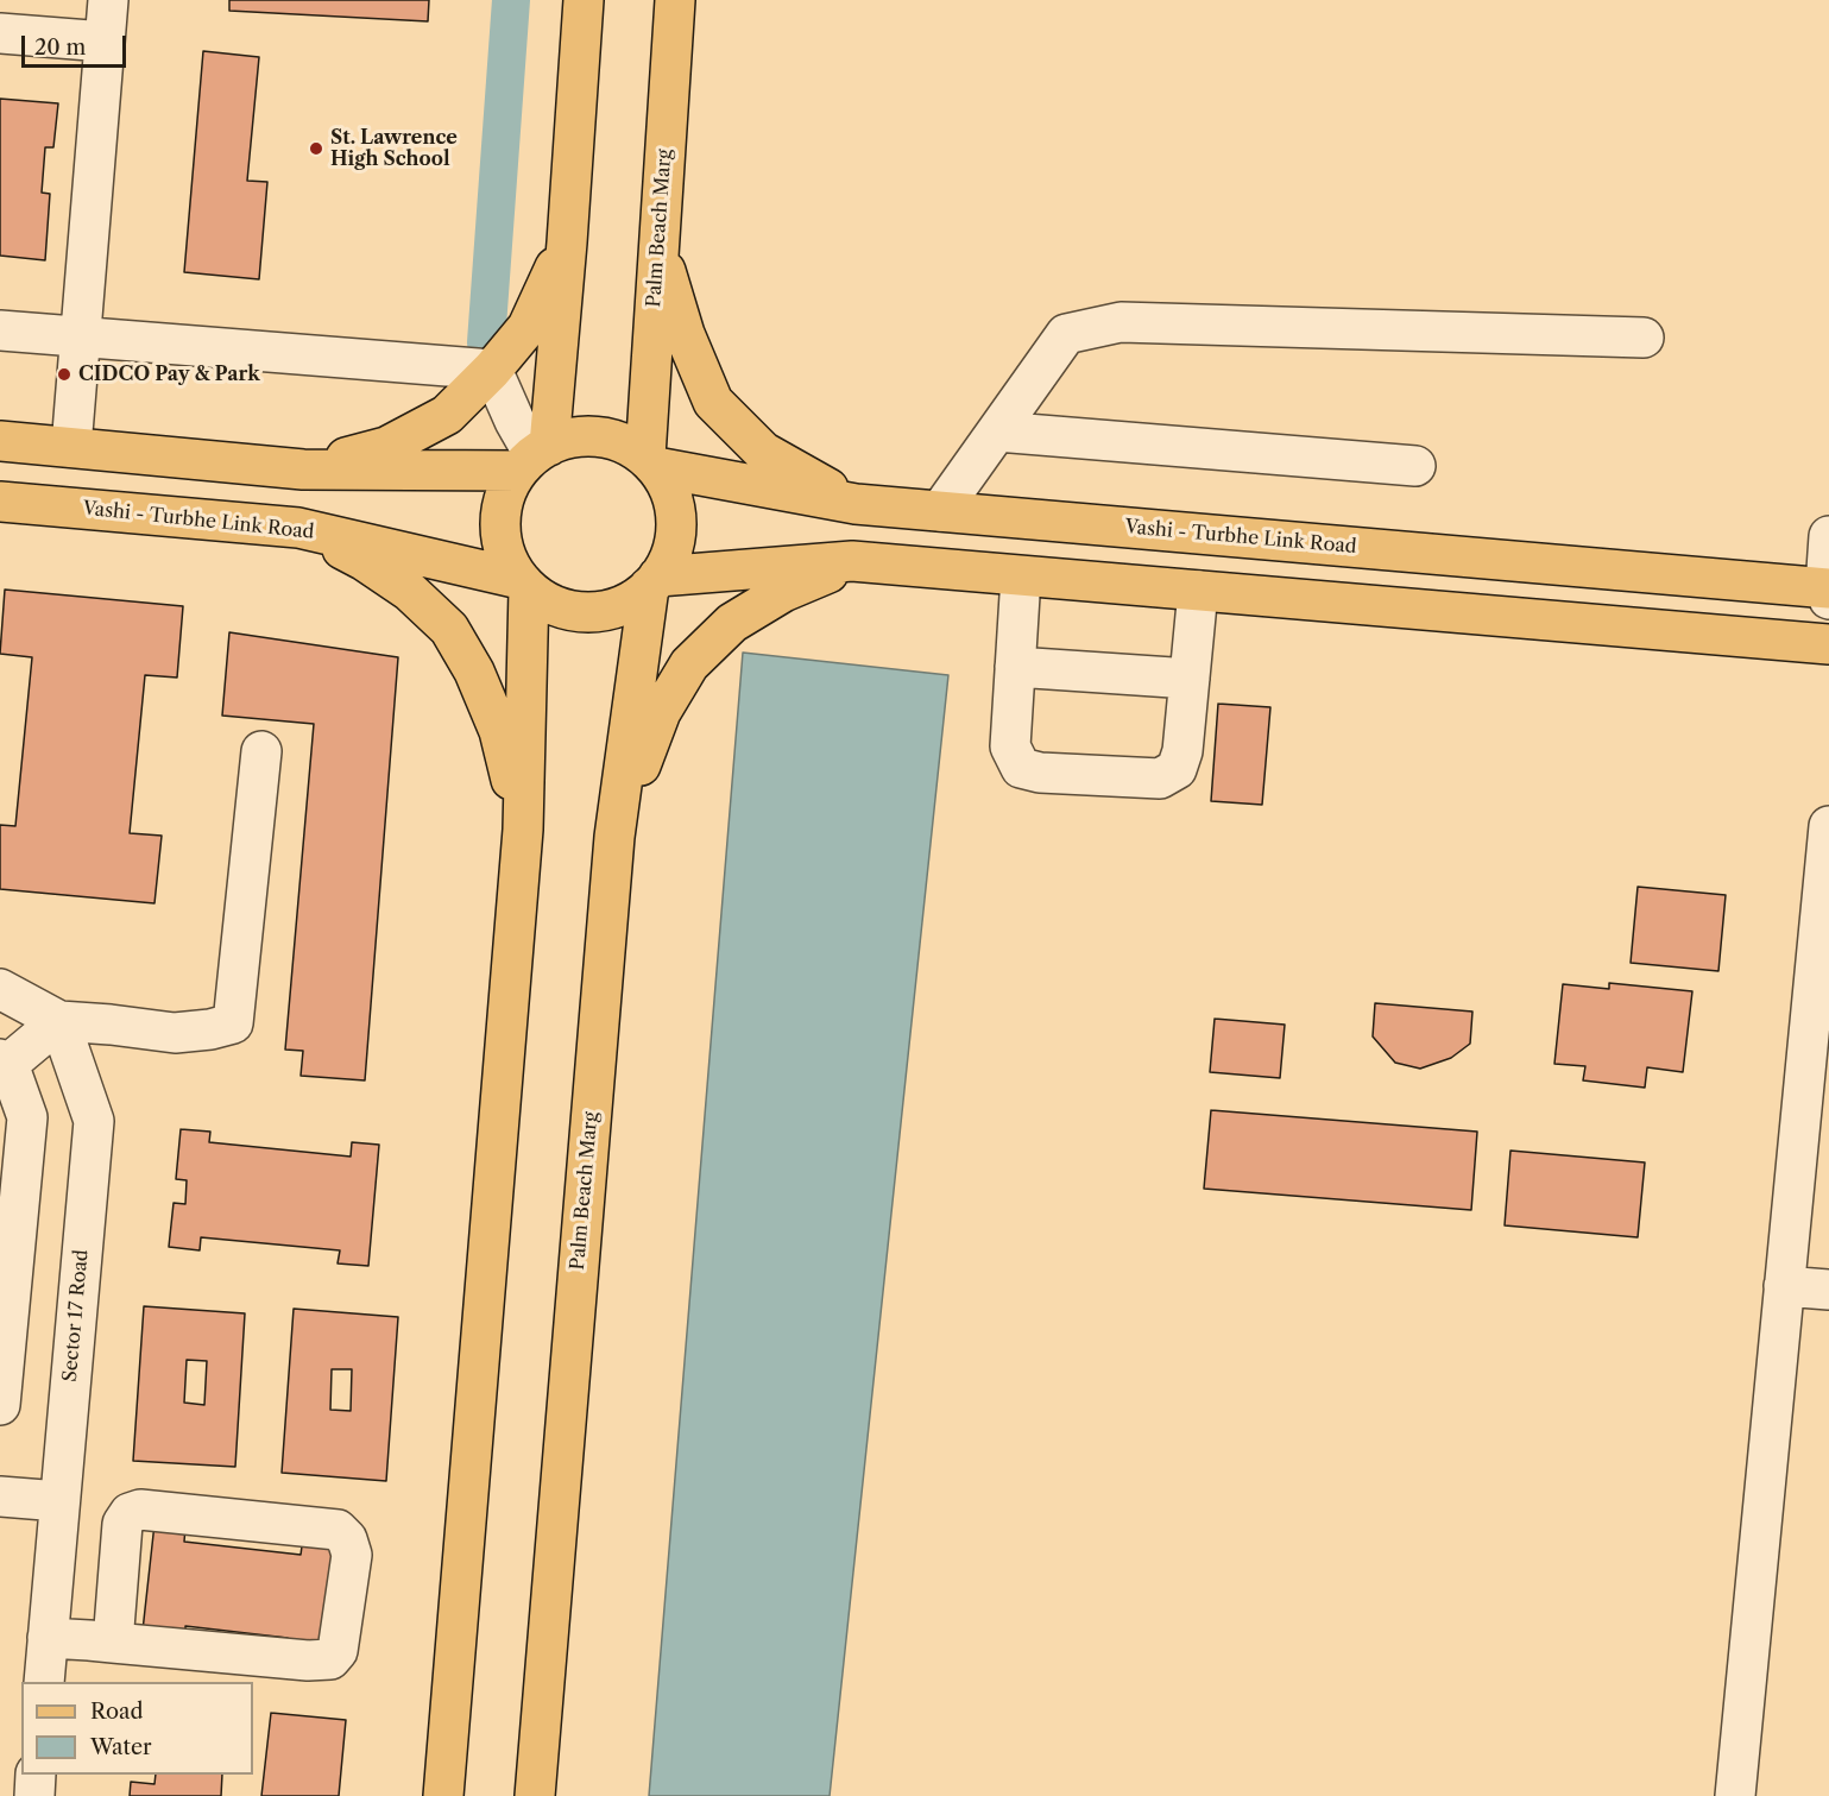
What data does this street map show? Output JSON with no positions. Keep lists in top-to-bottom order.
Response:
{
  "streets": {
    "main road": ["Palm Beach Marg", "Vashi - Turbhe Link Road"],
    "street": ["Sector 17 Road"]
  },
  "crossings": [
    ["Palm Beach Marg", "Vashi - Turbhe Link Road"]
  ],
  "places": ["St. Lawrence High School", "CIDCO Pay & Park"],
  "legend": ["Road", "Water"],
  "scale_bar": "20 m"
}
